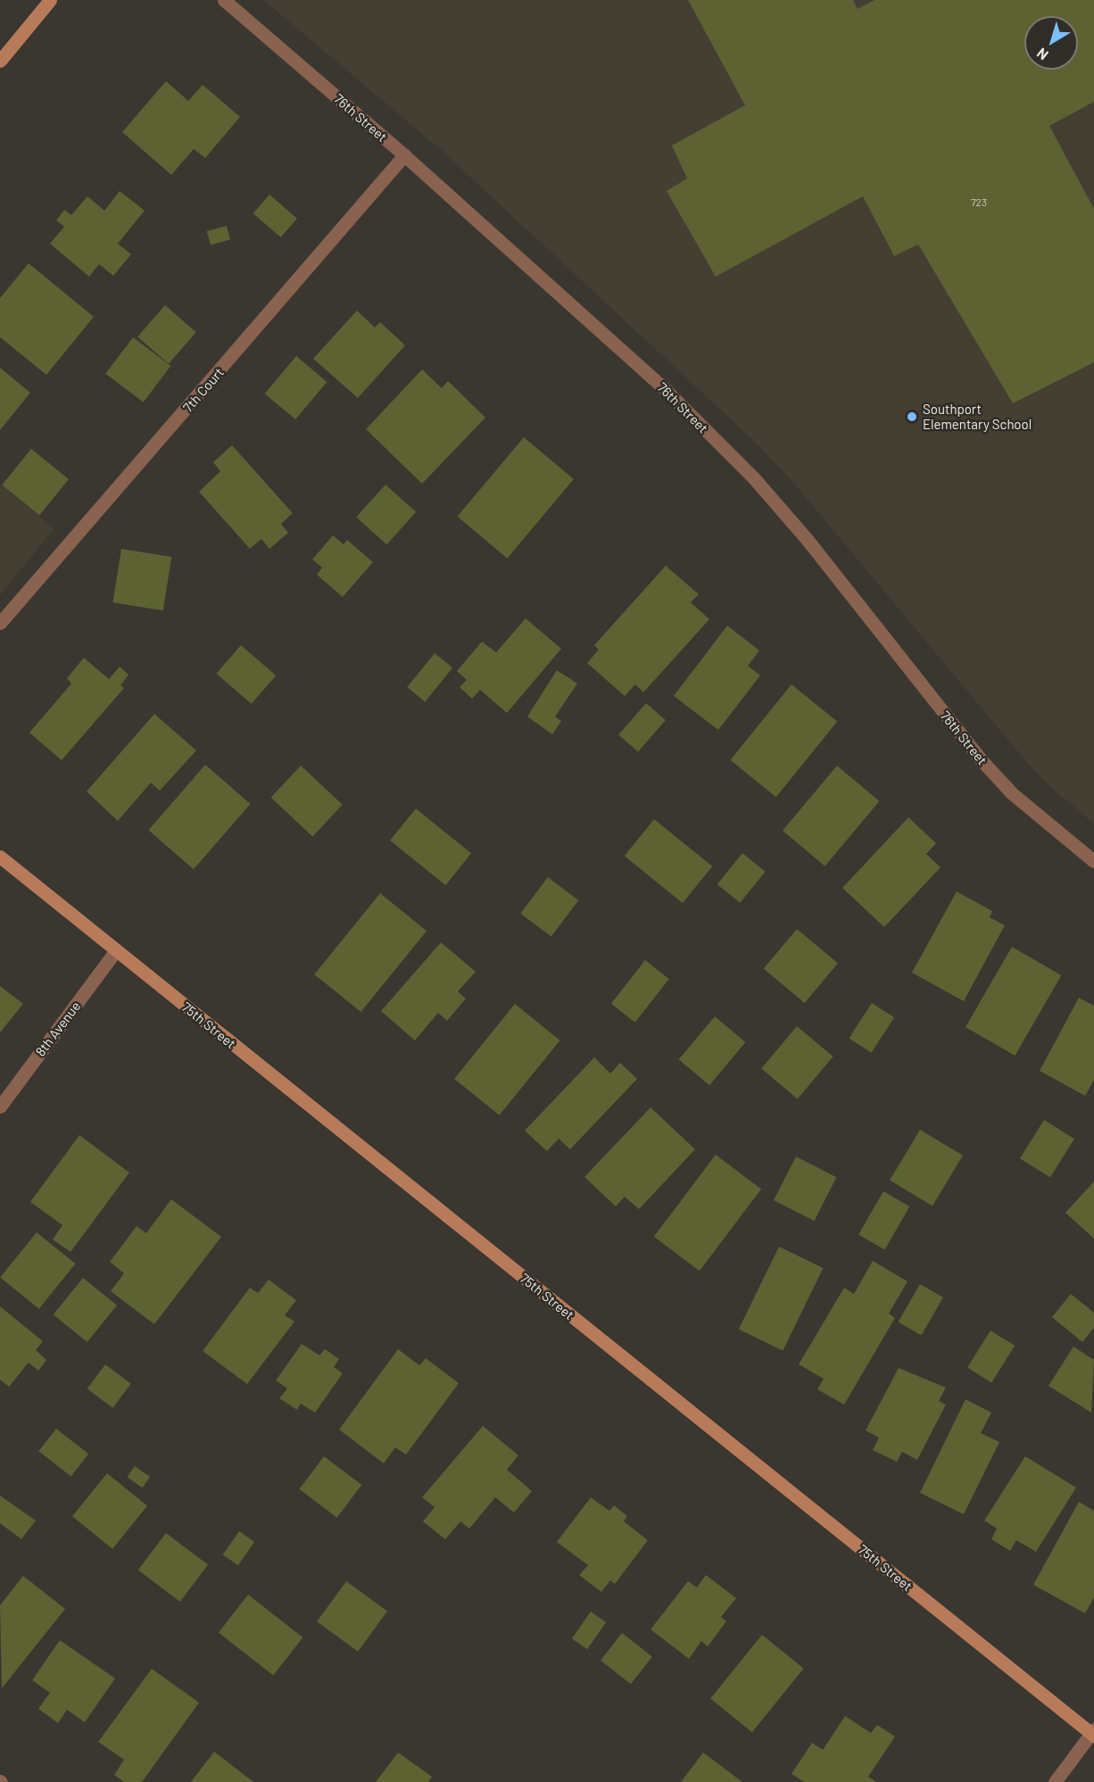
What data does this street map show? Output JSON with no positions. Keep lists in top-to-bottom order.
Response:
{
  "streets": {
    "street": [
      "76th Street",
      "7th Court",
      "75th Street",
      "8th Avenue"
    ]
  },
  "crossings": [
    ["76th Street", "7th Court"],
    ["75th Street", "8th Avenue"]
  ],
  "places": ["Southport Elementary School"],
  "house_numbers": ["723"],
  "north": "bottom left"
}
